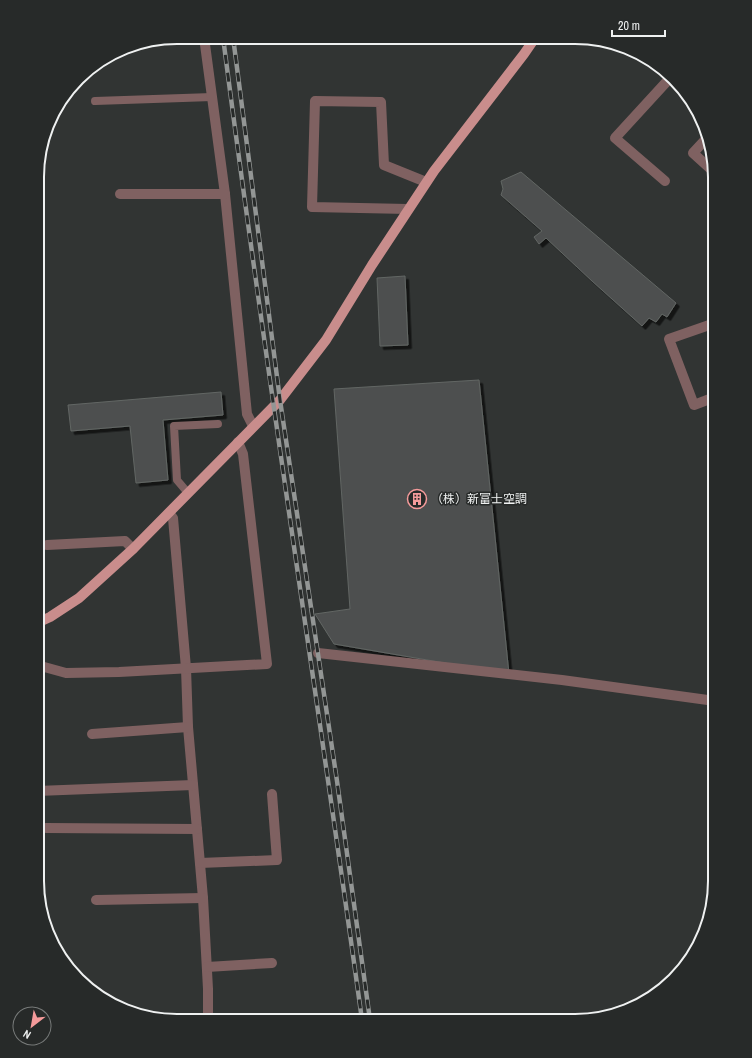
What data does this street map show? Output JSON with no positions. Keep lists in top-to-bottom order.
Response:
{
  "places": {
    "building": ["（株）新富士空調"]
  },
  "scale_bar": "20 m",
  "north": "bottom left"
}
